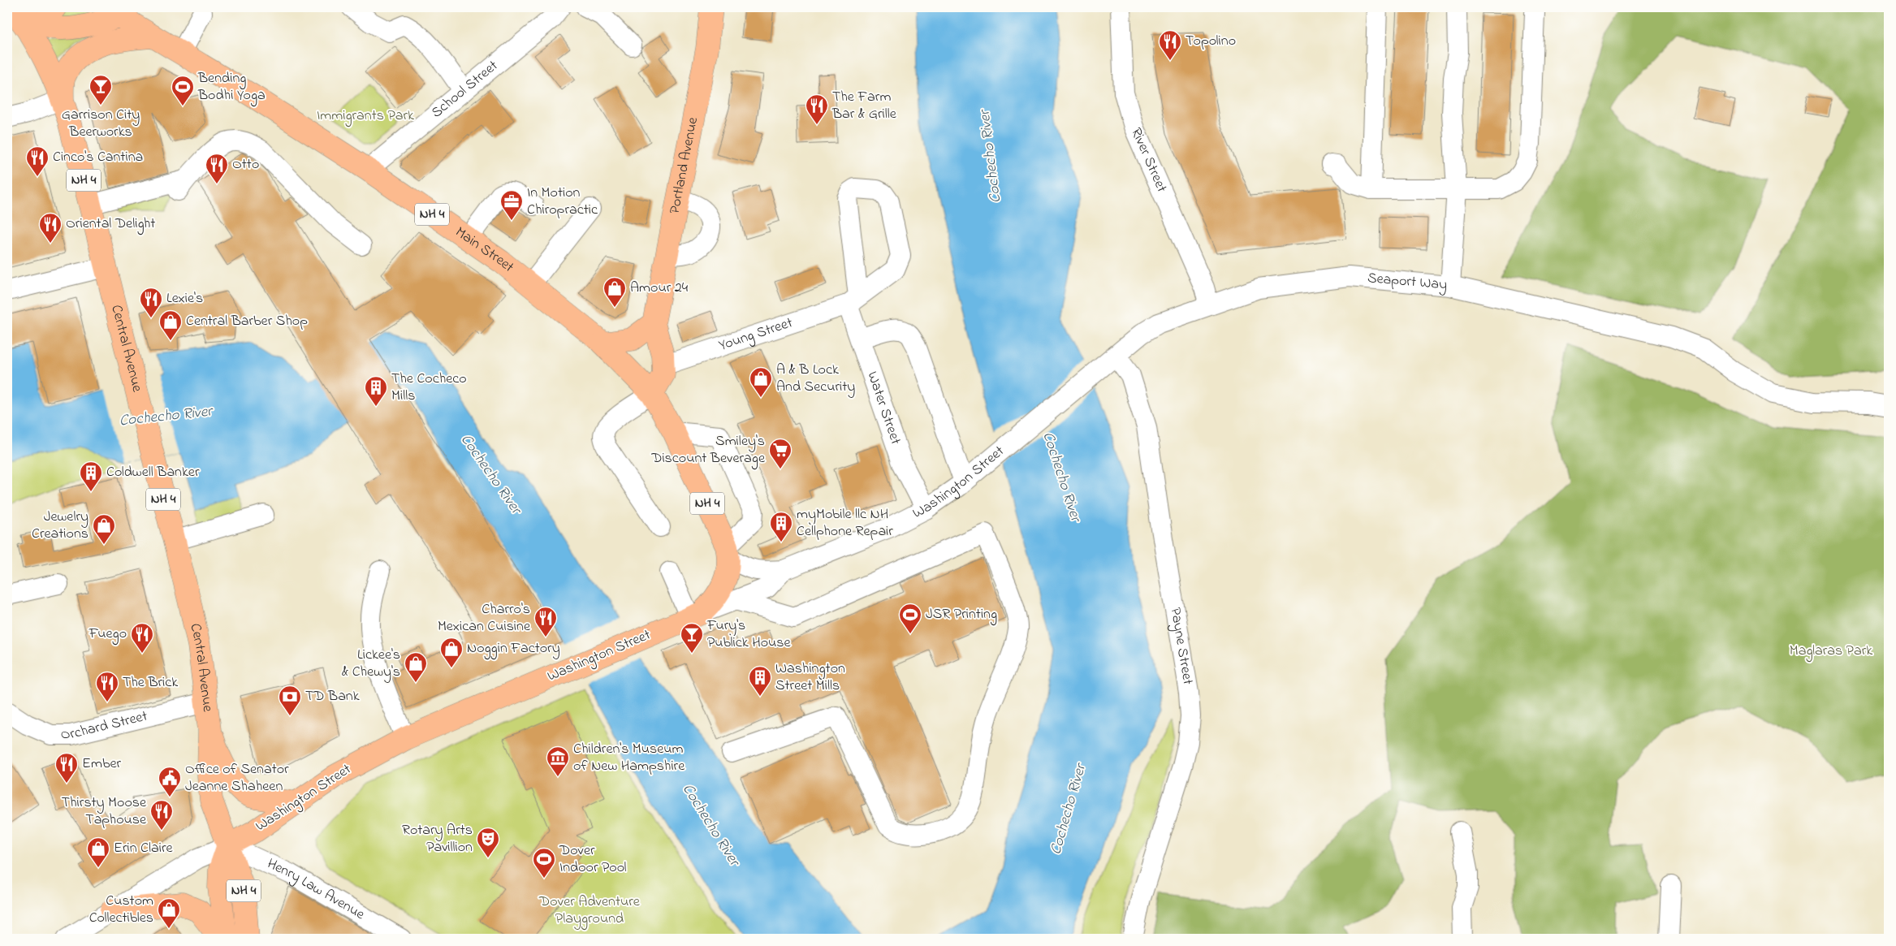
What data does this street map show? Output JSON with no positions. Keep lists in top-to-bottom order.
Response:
{
  "streets": {
    "main road": [
      "Portland Avenue",
      "NH 4",
      "Main Street",
      "Central Avenue",
      "Washington Street"
    ],
    "street": [
      "School Street",
      "River Street",
      "Seaport Way",
      "Young Street",
      "Water Street",
      "Payne Street",
      "Orchard Street",
      "Henry Law Avenue"
    ]
  },
  "crossings": [
    ["School Street", "Main Street"],
    ["River Street", "Seaport Way"],
    ["Portland Avenue", "Main Street"],
    ["Portland Avenue", "Young Street"],
    ["NH 4", "Central Avenue"],
    ["NH 4", "Washington Street"],
    ["NH 4", "Henry Law Avenue"],
    ["Seaport Way", "Washington Street"],
    ["Seaport Way", "Payne Street"],
    ["Young Street", "Water Street"],
    ["Central Avenue", "Washington Street"],
    ["Central Avenue", "Orchard Street"],
    ["Central Avenue", "Henry Law Avenue"],
    ["Water Street", "Washington Street"],
    ["Washington Street", "Payne Street"],
    ["Washington Street", "Henry Law Avenue"]
  ],
  "water": ["Cochecho River"],
  "parks": ["Immigrants Park", "Maglaras Park", "Dover Adventure Playground"],
  "places": {
    "restaurant": [
      "Topolino",
      "The Farm Bar & Grille",
      "Cinco's Cantina",
      "Otto",
      "Oriental Delight",
      "Lexie's",
      "Charro's Mexican Cuisine",
      "Fuego",
      "The Brick",
      "Ember",
      "Thirsty Moose Taphouse"
    ],
    "bar": ["Garrison City Beerworks", "Fury's Publick House"],
    "sports": ["Bending Bodhi Yoga", "JSR Printing", "Dover Indoor Pool"],
    "office": ["In Motion Chiropractic"],
    "shop": [
      "Amour 24",
      "Central Barber Shop",
      "A & B Lock And Security",
      "Jewelry Creations",
      "Noggin Factory",
      "Lickee's & Chewy's",
      "Erin Claire",
      "Custom Collectibles"
    ],
    "building": [
      "The Cocheco Mills",
      "Coldwell Banker",
      "myMobile llc NH Cellphone Repair",
      "Washington Street Mills"
    ],
    "supermarket": ["Smiley's Discount Beverage"],
    "bank": ["TD Bank"],
    "museum": ["Children's Museum of New Hampshire"],
    "public building": ["Office of Senator Jeanne Shaheen"],
    "theatre": ["Rotary Arts Pavillion"]
  }
}
